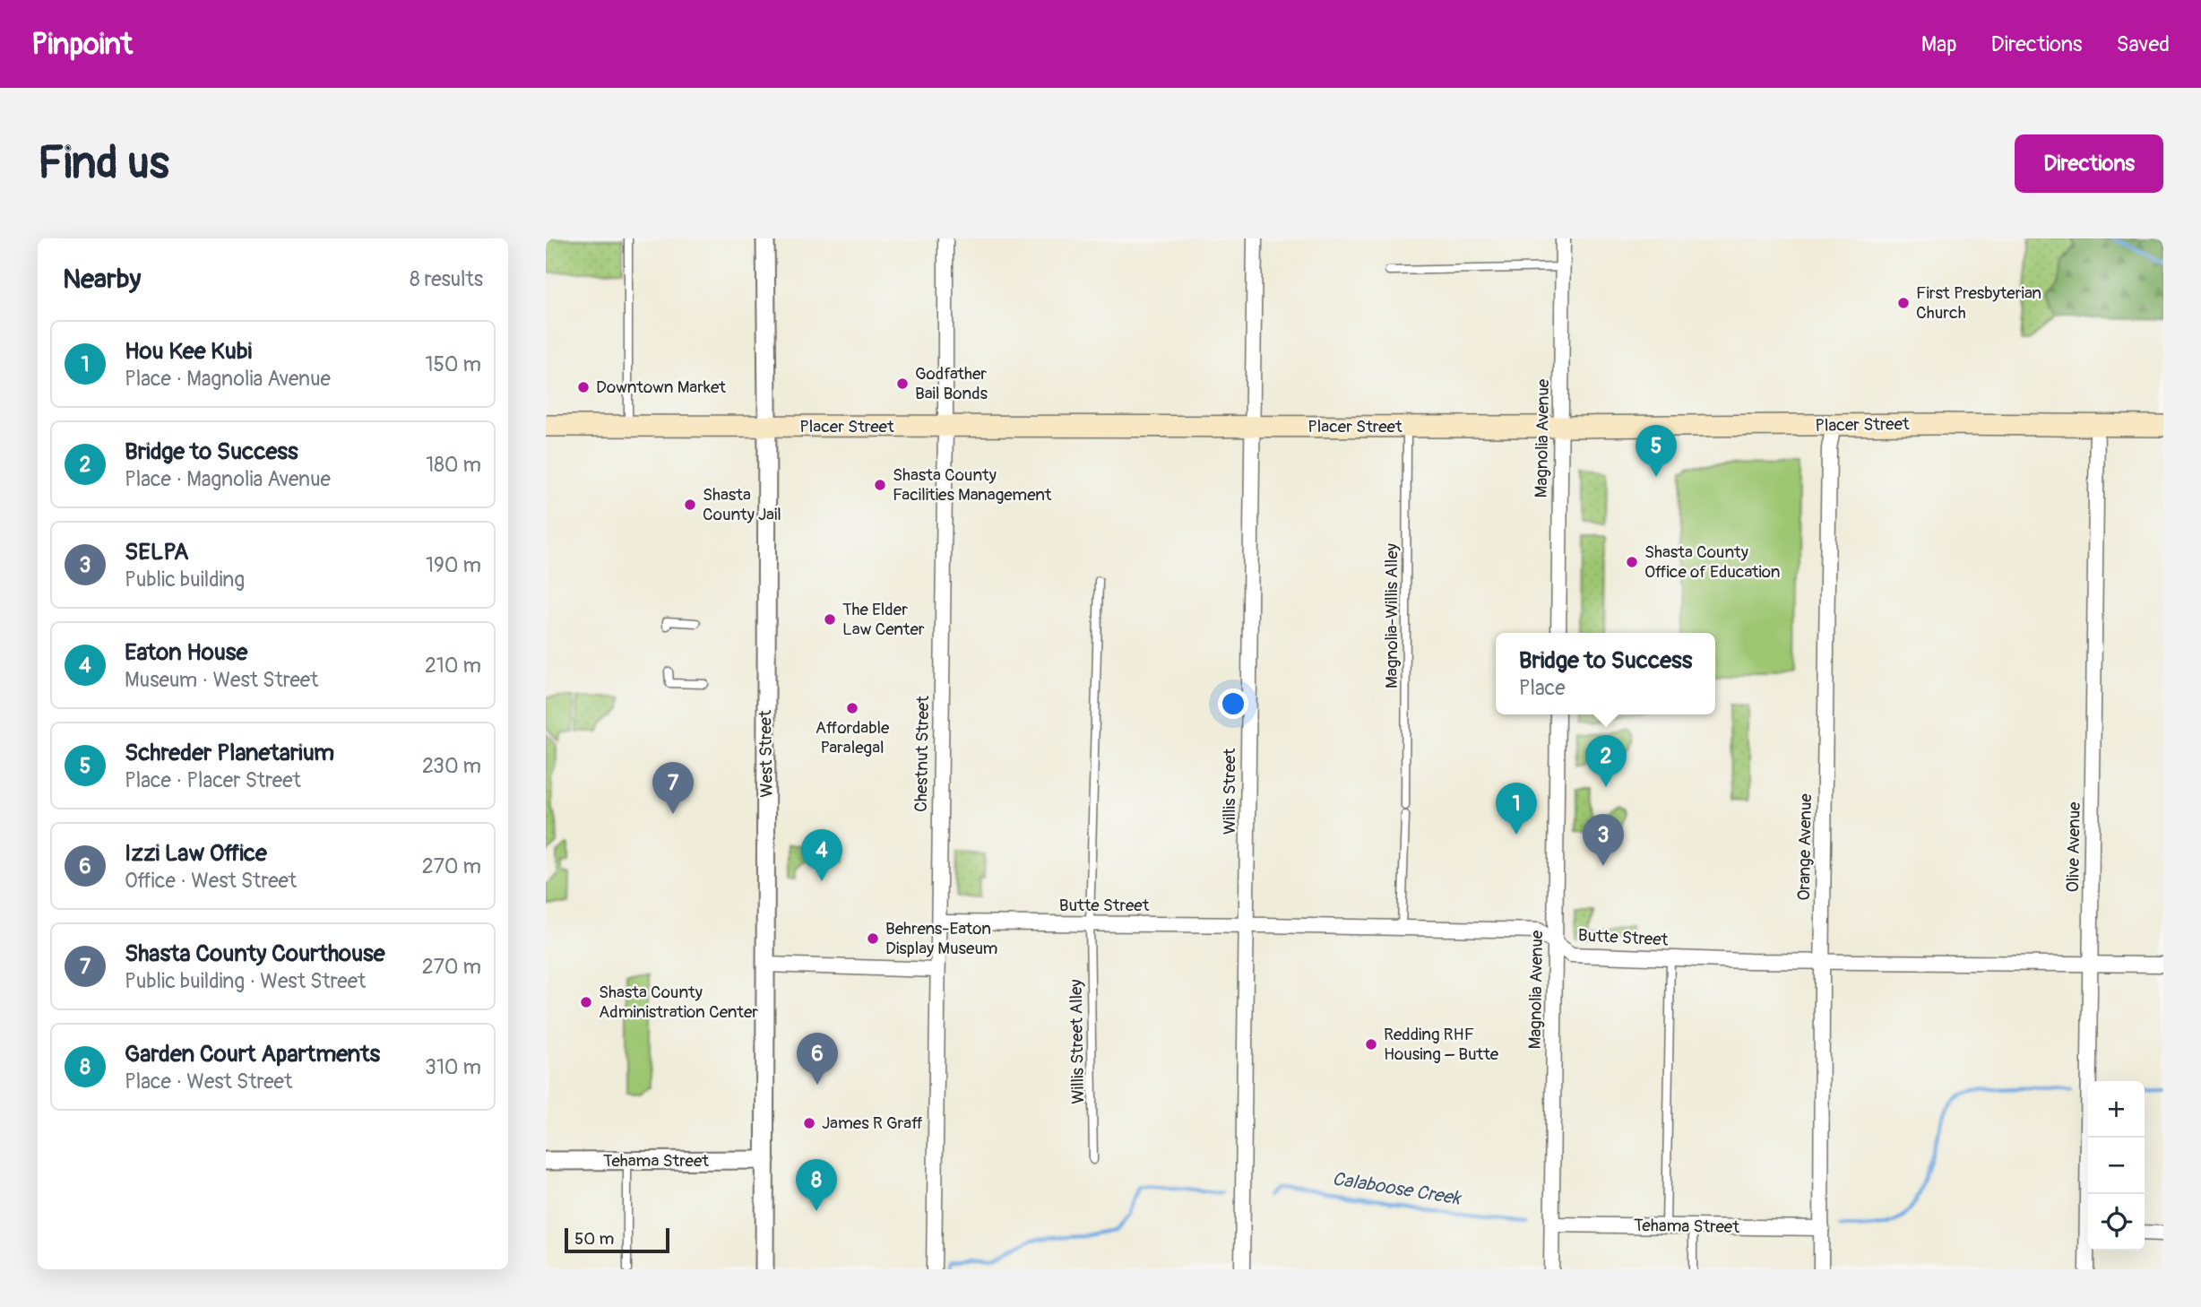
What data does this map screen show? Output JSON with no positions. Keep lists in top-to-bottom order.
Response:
{
  "streets": {
    "main road": ["Placer Street"],
    "street": [
      "Magnolia Avenue",
      "West Street",
      "Chestnut Street",
      "Willis Street",
      "Orange Avenue",
      "Olive Avenue",
      "Butte Street",
      "Tehama Street"
    ],
    "lane": ["Magnolia-Willis Alley", "Willis Street Alley"]
  },
  "crossings": [
    ["Placer Street", "Magnolia Avenue"],
    ["Placer Street", "Magnolia-Willis Alley"],
    ["Placer Street", "West Street"],
    ["Placer Street", "Chestnut Street"],
    ["Placer Street", "Willis Street"],
    ["Placer Street", "Orange Avenue"],
    ["Placer Street", "Olive Avenue"],
    ["Magnolia Avenue", "Butte Street"],
    ["Magnolia Avenue", "Tehama Street"],
    ["West Street", "Tehama Street"],
    ["Chestnut Street", "Butte Street"],
    ["Willis Street", "Butte Street"],
    ["Orange Avenue", "Butte Street"],
    ["Orange Avenue", "Tehama Street"],
    ["Olive Avenue", "Butte Street"],
    ["Butte Street", "Willis Street Alley"]
  ],
  "water": ["Calaboose Creek"],
  "places": [
    "First Presbyterian Church",
    "Godfather Bail Bonds",
    "Downtown Market",
    "Shasta County Facilities Management",
    "Shasta County Jail",
    "Shasta County Office of Education",
    "The Elder Law Center",
    "Affordable Paralegal",
    "Behrens-Eaton Display Museum",
    "Shasta County Administration Center",
    "Redding RHF Housing – Butte",
    "James R Graff"
  ],
  "scale_bar": "50 m",
  "page": {
    "header": "Pinpoint",
    "nav": ["Map", "Directions", "Saved"],
    "buttons": "Directions",
    "title": "Find us",
    "heading": ["Nearby", "8 results"],
    "list": [
      {
        "mark": "1",
        "name": "Hou Kee Kubi",
        "note": "Place · Magnolia Avenue",
        "value": "150 m"
      },
      {
        "mark": "2",
        "name": "Bridge to Success",
        "note": "Place · Magnolia Avenue",
        "value": "180 m"
      },
      {
        "mark": "3",
        "name": "SELPA",
        "note": "Public building",
        "value": "190 m"
      },
      {
        "mark": "4",
        "name": "Eaton House",
        "note": "Museum · West Street",
        "value": "210 m"
      },
      {
        "mark": "5",
        "name": "Schreder Planetarium",
        "note": "Place · Placer Street",
        "value": "230 m"
      },
      {
        "mark": "6",
        "name": "Izzi Law Office",
        "note": "Office · West Street",
        "value": "270 m"
      },
      {
        "mark": "7",
        "name": "Shasta County Courthouse",
        "note": "Public building · West Street",
        "value": "270 m"
      },
      {
        "mark": "8",
        "name": "Garden Court Apartments",
        "note": "Place · West Street",
        "value": "310 m"
      }
    ],
    "pins": [
      "5",
      "2",
      "7",
      "1",
      "3",
      "4",
      "6",
      "8"
    ],
    "popup": ["Bridge to Success", "Place"],
    "map_buttons": ["+", "−"],
    "scale": "50 m"
  }
}
